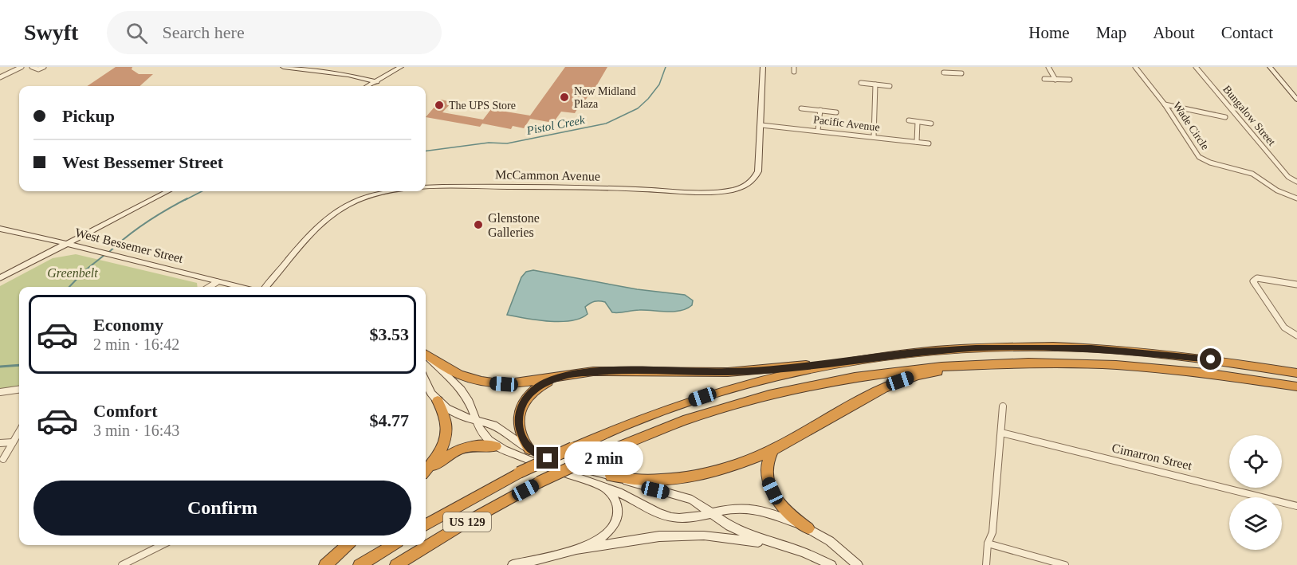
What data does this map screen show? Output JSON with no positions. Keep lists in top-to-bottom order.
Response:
{
  "streets": {
    "highway": ["US 129"],
    "main road": ["McCammon Avenue", "West Bessemer Street"],
    "street": [
      "Bungalow Street",
      "Pacific Avenue",
      "Wade Circle",
      "Cimarron Street"
    ]
  },
  "crossings": [
    ["Pacific Avenue", "McCammon Avenue"]
  ],
  "water": ["Pistol Creek"],
  "parks": ["Greenbelt"],
  "places": ["New Midland Plaza", "The UPS Store", "Glenstone Galleries"],
  "page": {
    "header": "Swyft",
    "search": "Search here",
    "nav": [
      "Home",
      "Map",
      "About",
      "Contact"
    ],
    "banner": ["Pickup", "West Bessemer Street"],
    "list": [
      {
        "name": "Economy",
        "note": "2 min · 16:42",
        "value": "$3.53"
      },
      {
        "name": "Comfort",
        "note": "3 min · 16:43",
        "value": "$4.77"
      }
    ],
    "bubble": "2 min",
    "buttons": "Confirm"
  }
}
